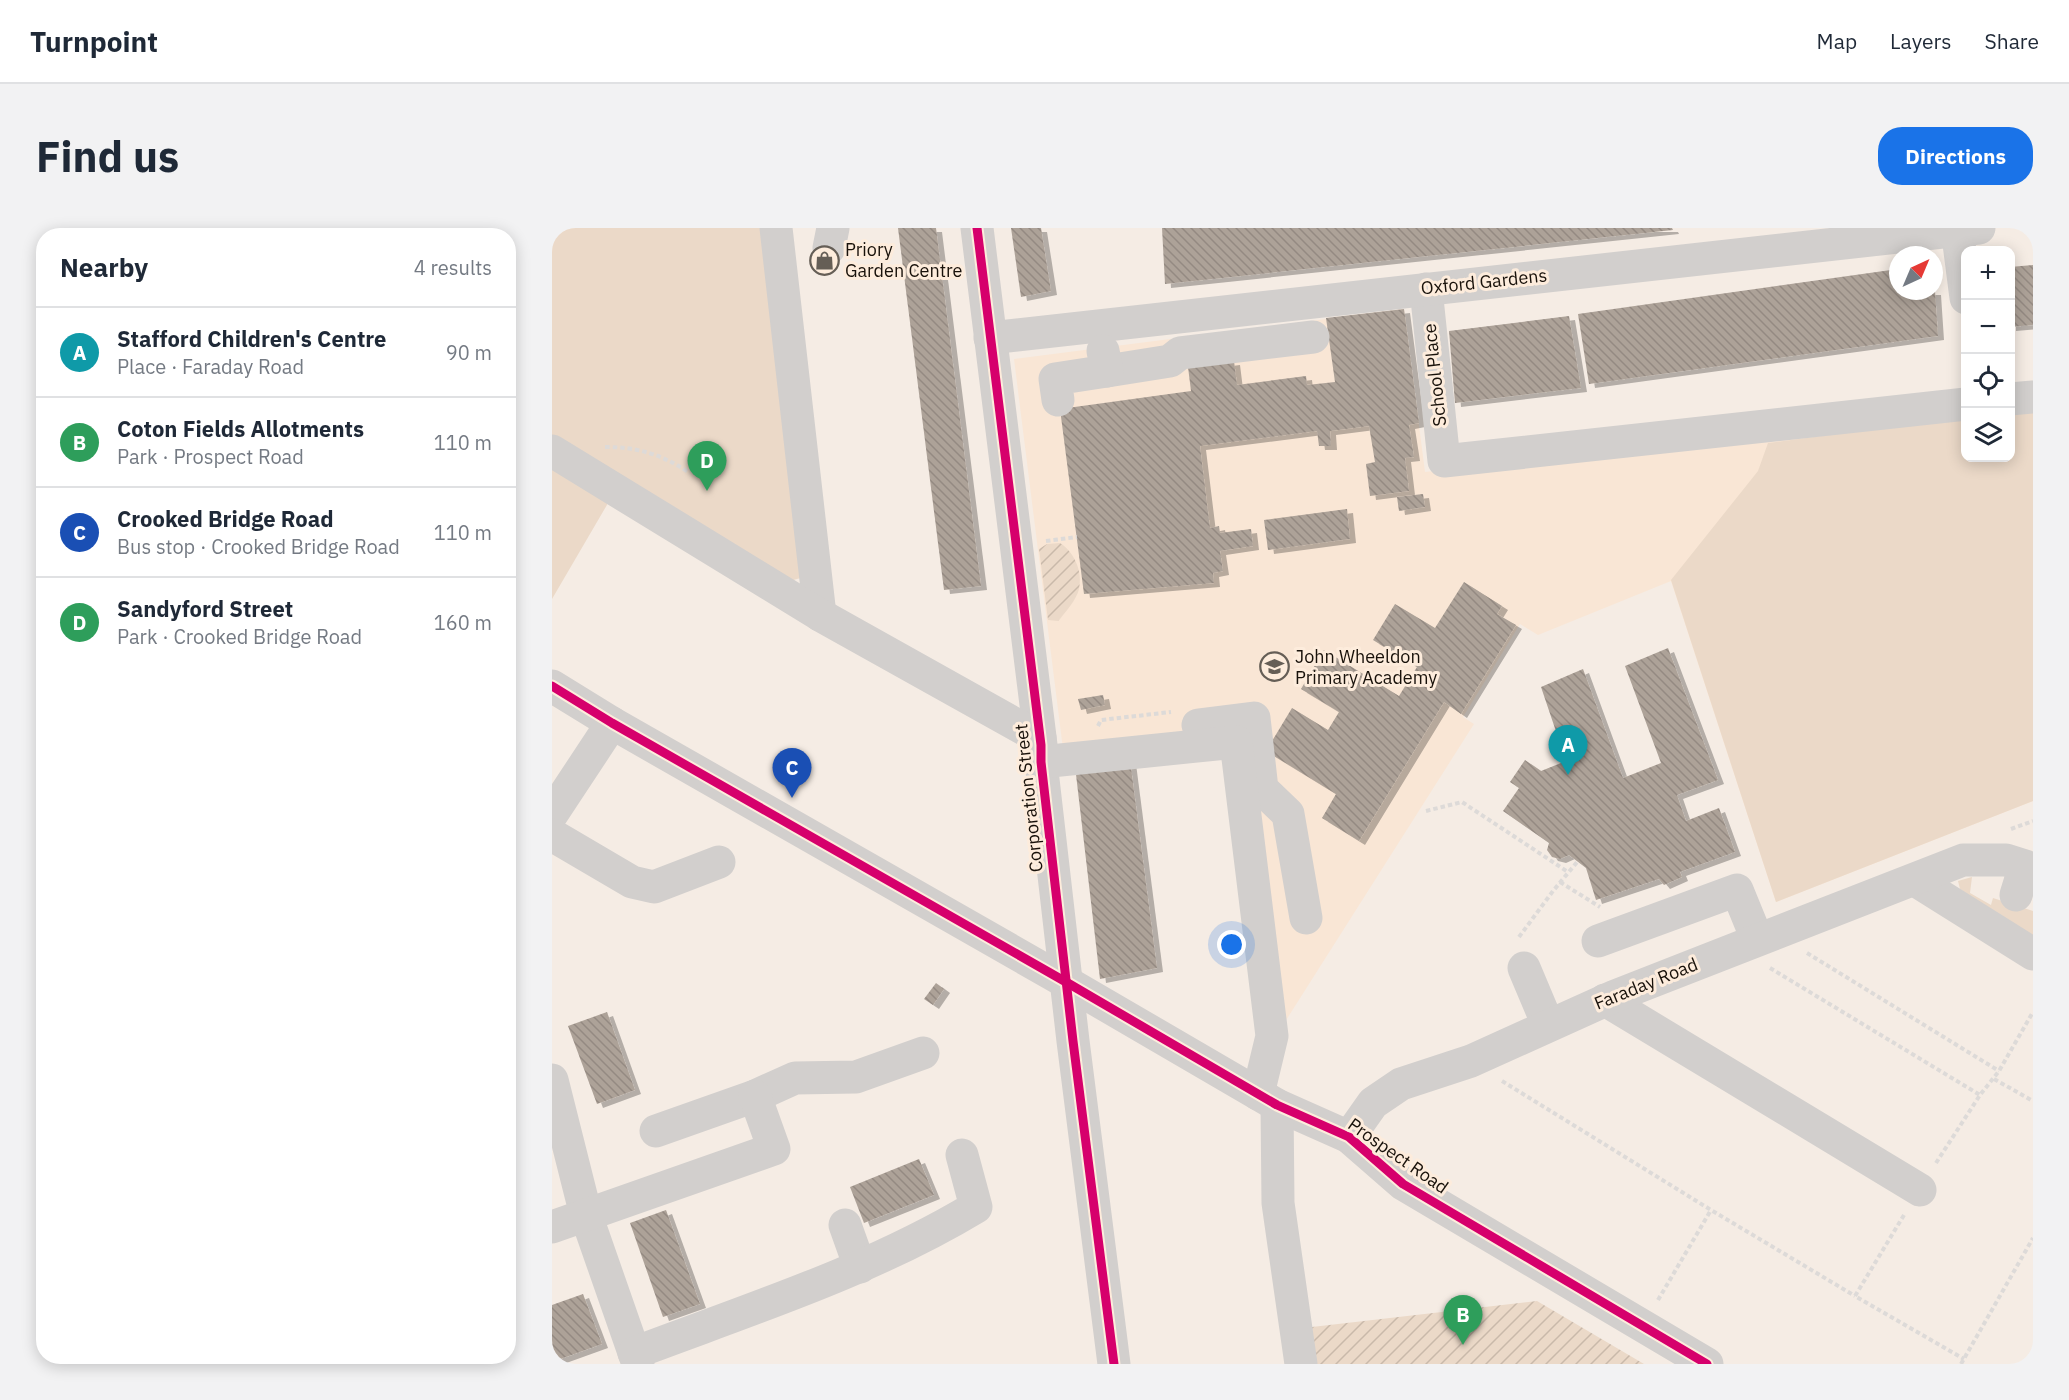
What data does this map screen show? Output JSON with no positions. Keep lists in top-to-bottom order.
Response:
{
  "streets": {
    "street": [
      "Oxford Gardens",
      "School Place",
      "Corporation Street",
      "Faraday Road",
      "Prospect Road"
    ]
  },
  "crossings": [
    ["Oxford Gardens", "School Place"],
    ["Oxford Gardens", "Corporation Street"],
    ["Corporation Street", "Prospect Road"],
    ["Faraday Road", "Prospect Road"]
  ],
  "places": {
    "shop": ["Priory Garden Centre"],
    "school or university": ["John Wheeldon Primary Academy"]
  },
  "north": "top right",
  "page": {
    "header": "Turnpoint",
    "nav": ["Map", "Layers", "Share"],
    "buttons": "Directions",
    "title": "Find us",
    "heading": ["Nearby", "4 results"],
    "map_buttons": ["+", "−"],
    "list": [
      {
        "mark": "A",
        "name": "Stafford Children's Centre",
        "note": "Place · Faraday Road",
        "value": "90 m"
      },
      {
        "mark": "B",
        "name": "Coton Fields Allotments",
        "note": "Park · Prospect Road",
        "value": "110 m"
      },
      {
        "mark": "C",
        "name": "Crooked Bridge Road",
        "note": "Bus stop · Crooked Bridge Road",
        "value": "110 m"
      },
      {
        "mark": "D",
        "name": "Sandyford Street",
        "note": "Park · Crooked Bridge Road",
        "value": "160 m"
      }
    ],
    "pins": [
      "D",
      "A",
      "C",
      "B"
    ]
  }
}
